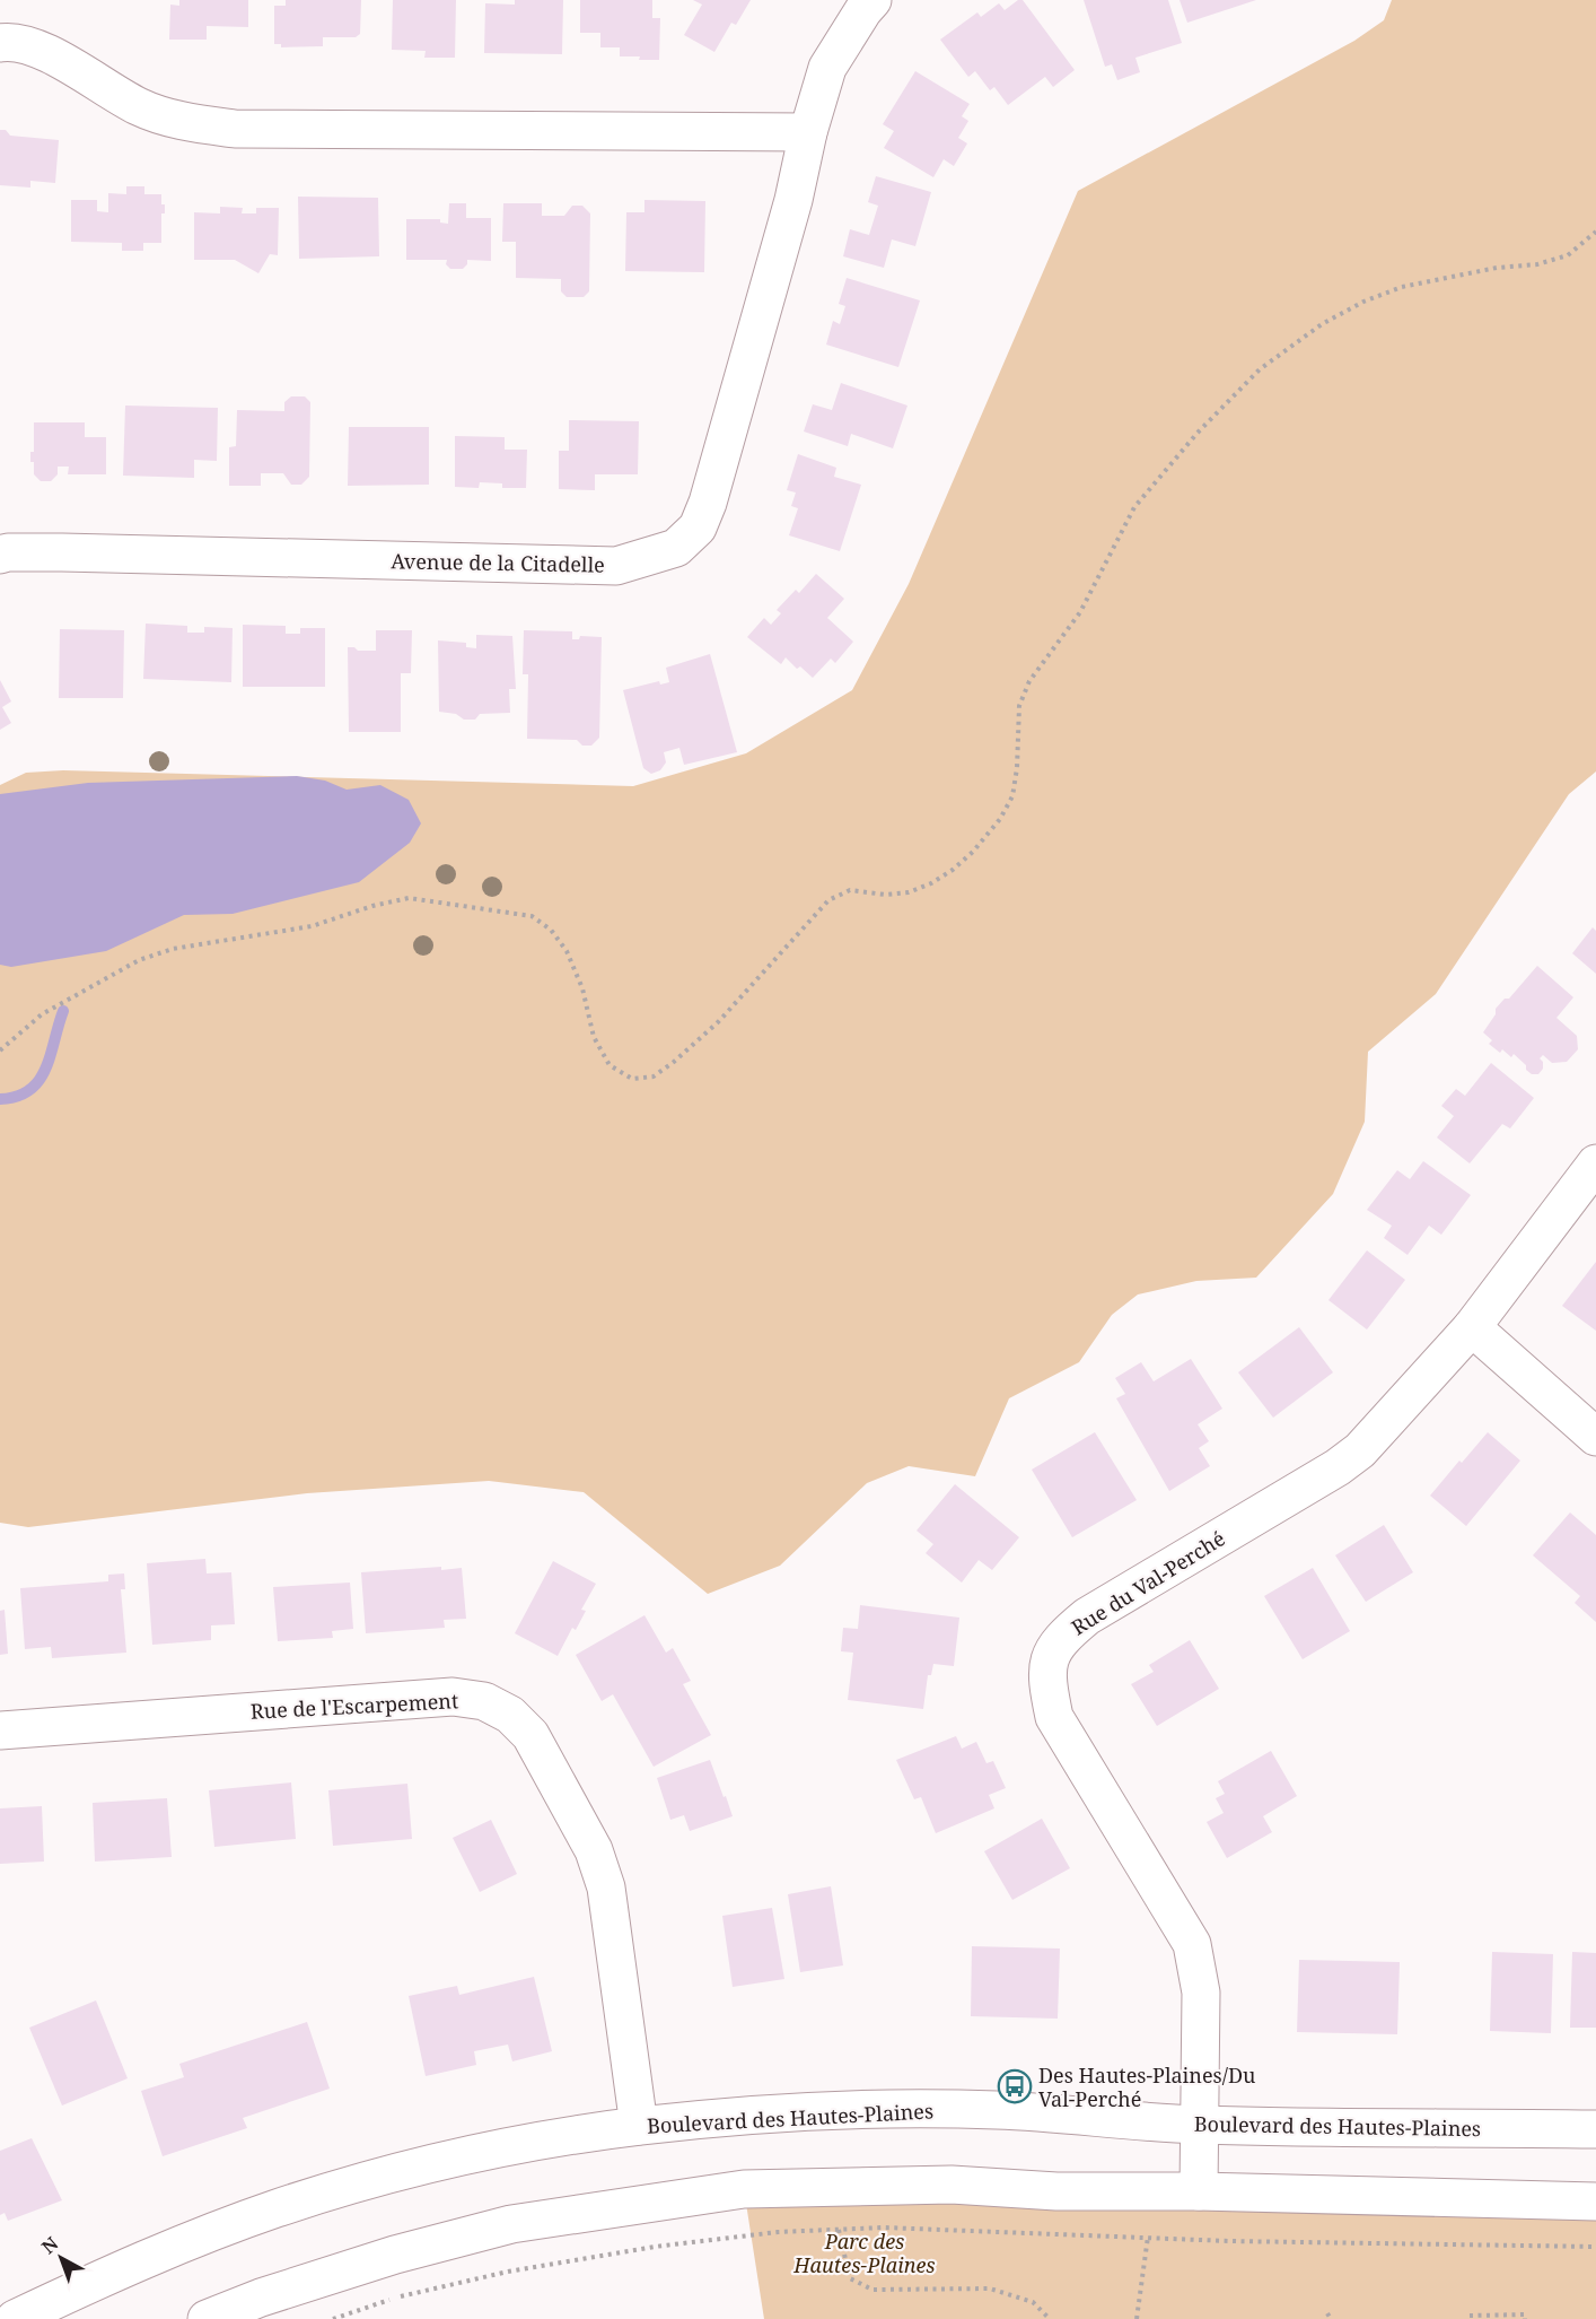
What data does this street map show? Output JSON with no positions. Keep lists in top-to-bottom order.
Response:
{
  "streets": {
    "street": [
      "Avenue de la Citadelle",
      "Rue du Val-Perché",
      "Rue de l'Escarpement",
      "Boulevard des Hautes-Plaines"
    ]
  },
  "crossings": [
    ["Rue du Val-Perché", "Boulevard des Hautes-Plaines"],
    ["Rue de l'Escarpement", "Boulevard des Hautes-Plaines"]
  ],
  "parks": ["Parc des Hautes-Plaines"],
  "places": {
    "bus stop": ["Des Hautes-Plaines/Du Val-Perché"]
  },
  "north": "top left"
}
